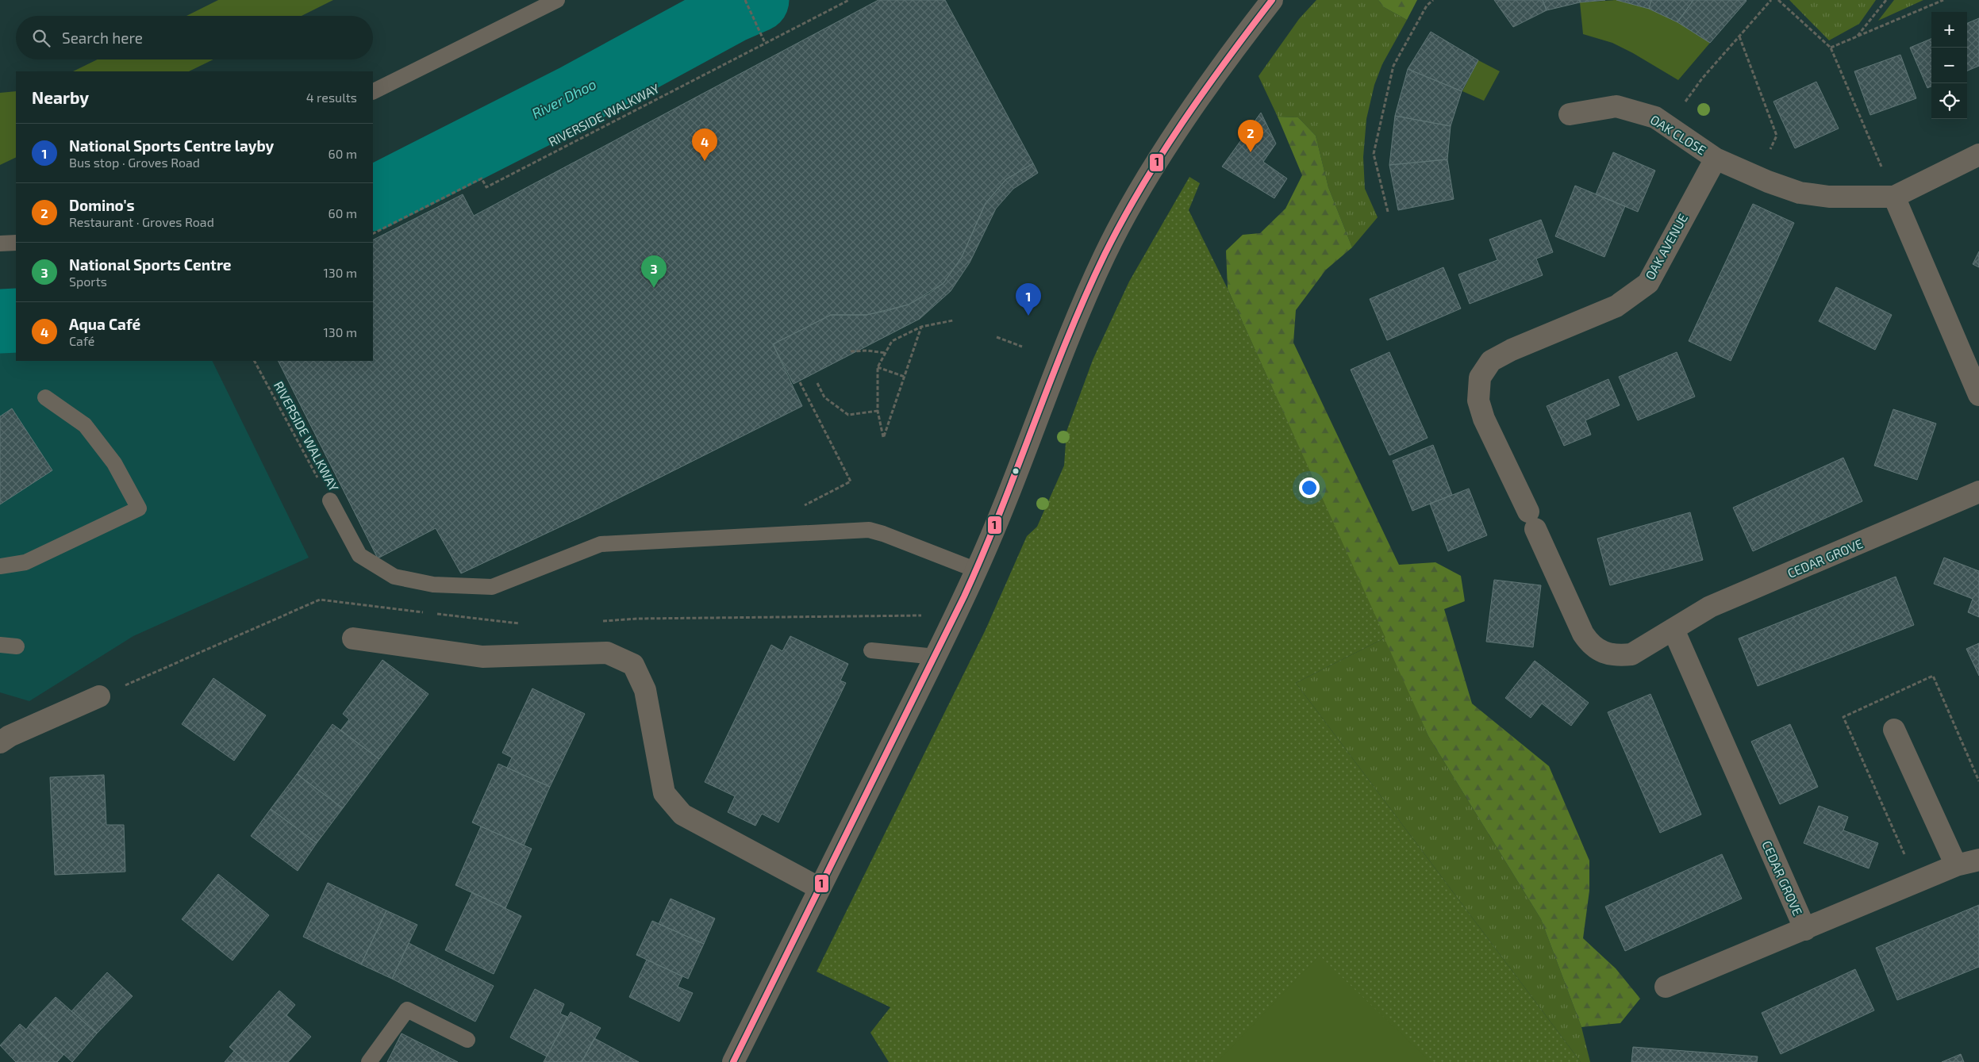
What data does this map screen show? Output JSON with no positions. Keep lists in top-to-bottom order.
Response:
{
  "streets": {
    "street": ["OAK CLOSE", "OAK AVENUE", "CEDAR GROVE"],
    "path": ["RIVERSIDE WALKWAY"]
  },
  "crossings": [
    ["OAK CLOSE", "OAK AVENUE"],
    ["OAK AVENUE", "CEDAR GROVE"]
  ],
  "water": ["River Dhoo"],
  "lines": ["transit line 1"],
  "page": {
    "map_buttons": ["+", "−"],
    "search": "Search here",
    "heading": ["Nearby", "4 results"],
    "pins": [
      "2",
      "4",
      "3",
      "1"
    ],
    "list": [
      {
        "mark": "1",
        "name": "National Sports Centre layby",
        "note": "Bus stop · Groves Road",
        "value": "60 m"
      },
      {
        "mark": "2",
        "name": "Domino's",
        "note": "Restaurant · Groves Road",
        "value": "60 m"
      },
      {
        "mark": "3",
        "name": "National Sports Centre",
        "note": "Sports",
        "value": "130 m"
      },
      {
        "mark": "4",
        "name": "Aqua Café",
        "note": "Café",
        "value": "130 m"
      }
    ]
  }
}
